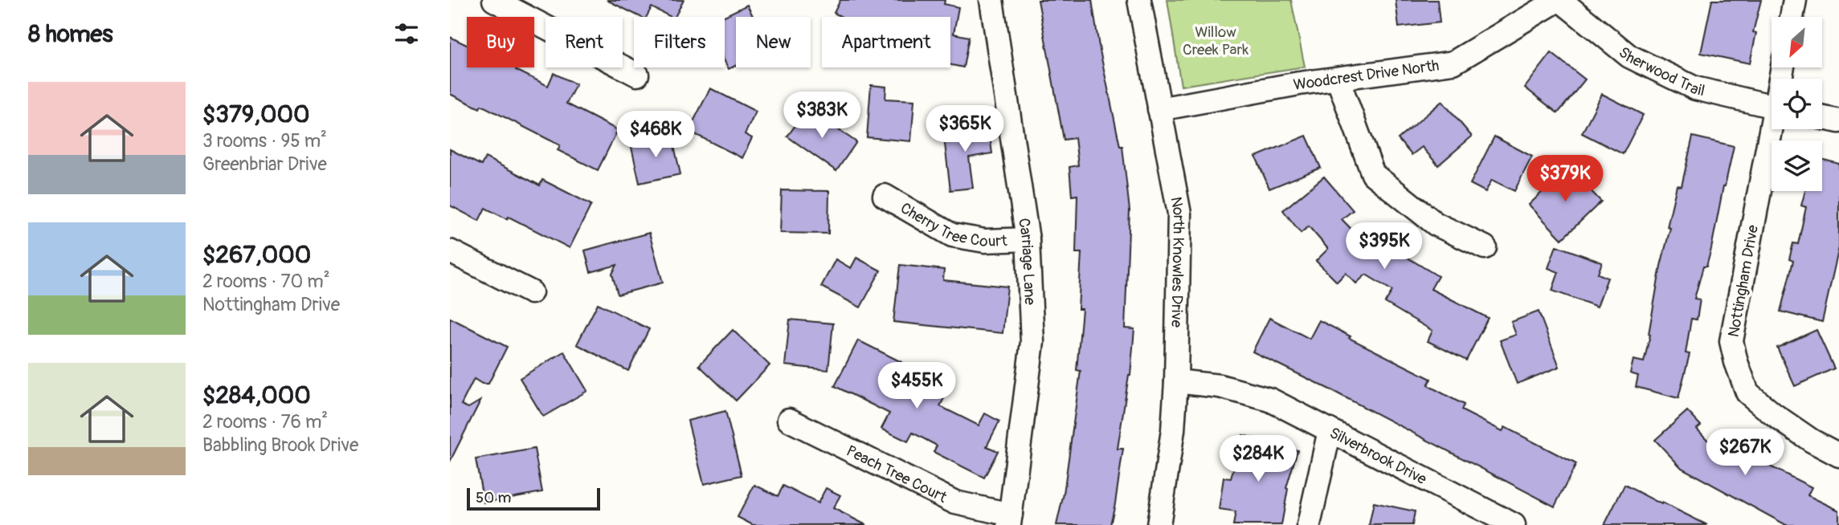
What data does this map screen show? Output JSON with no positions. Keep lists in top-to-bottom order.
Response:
{
  "streets": {
    "street": [
      "Sherwood Trail",
      "Woodcrest Drive North",
      "Cherry Tree Court",
      "North Knowles Drive",
      "Carriage Lane",
      "Nottingham Drive",
      "Silverbrook Drive",
      "Peach Tree Court"
    ]
  },
  "crossings": [
    ["Sherwood Trail", "Woodcrest Drive North"],
    ["Woodcrest Drive North", "North Knowles Drive"],
    ["Cherry Tree Court", "Carriage Lane"],
    ["North Knowles Drive", "Silverbrook Drive"],
    ["Carriage Lane", "Peach Tree Court"]
  ],
  "parks": ["Willow Creek Park"],
  "scale_bar": "50 m",
  "north": "bottom left",
  "page": {
    "heading": "8 homes",
    "chip": [
      "Buy",
      "Rent",
      "Filters",
      "New",
      "Apartment"
    ],
    "list": [
      {
        "name": "$379,000",
        "note": "3 rooms · 95 m² · Greenbriar Drive"
      },
      {
        "name": "$267,000",
        "note": "2 rooms · 70 m² · Nottingham Drive"
      },
      {
        "name": "$284,000",
        "note": "2 rooms · 76 m² · Babbling Brook Drive"
      }
    ],
    "price": [
      "$383K",
      "$365K",
      "$468K",
      "$379K",
      "$395K",
      "$455K",
      "$267K",
      "$284K"
    ],
    "scale": "50 m"
  }
}
